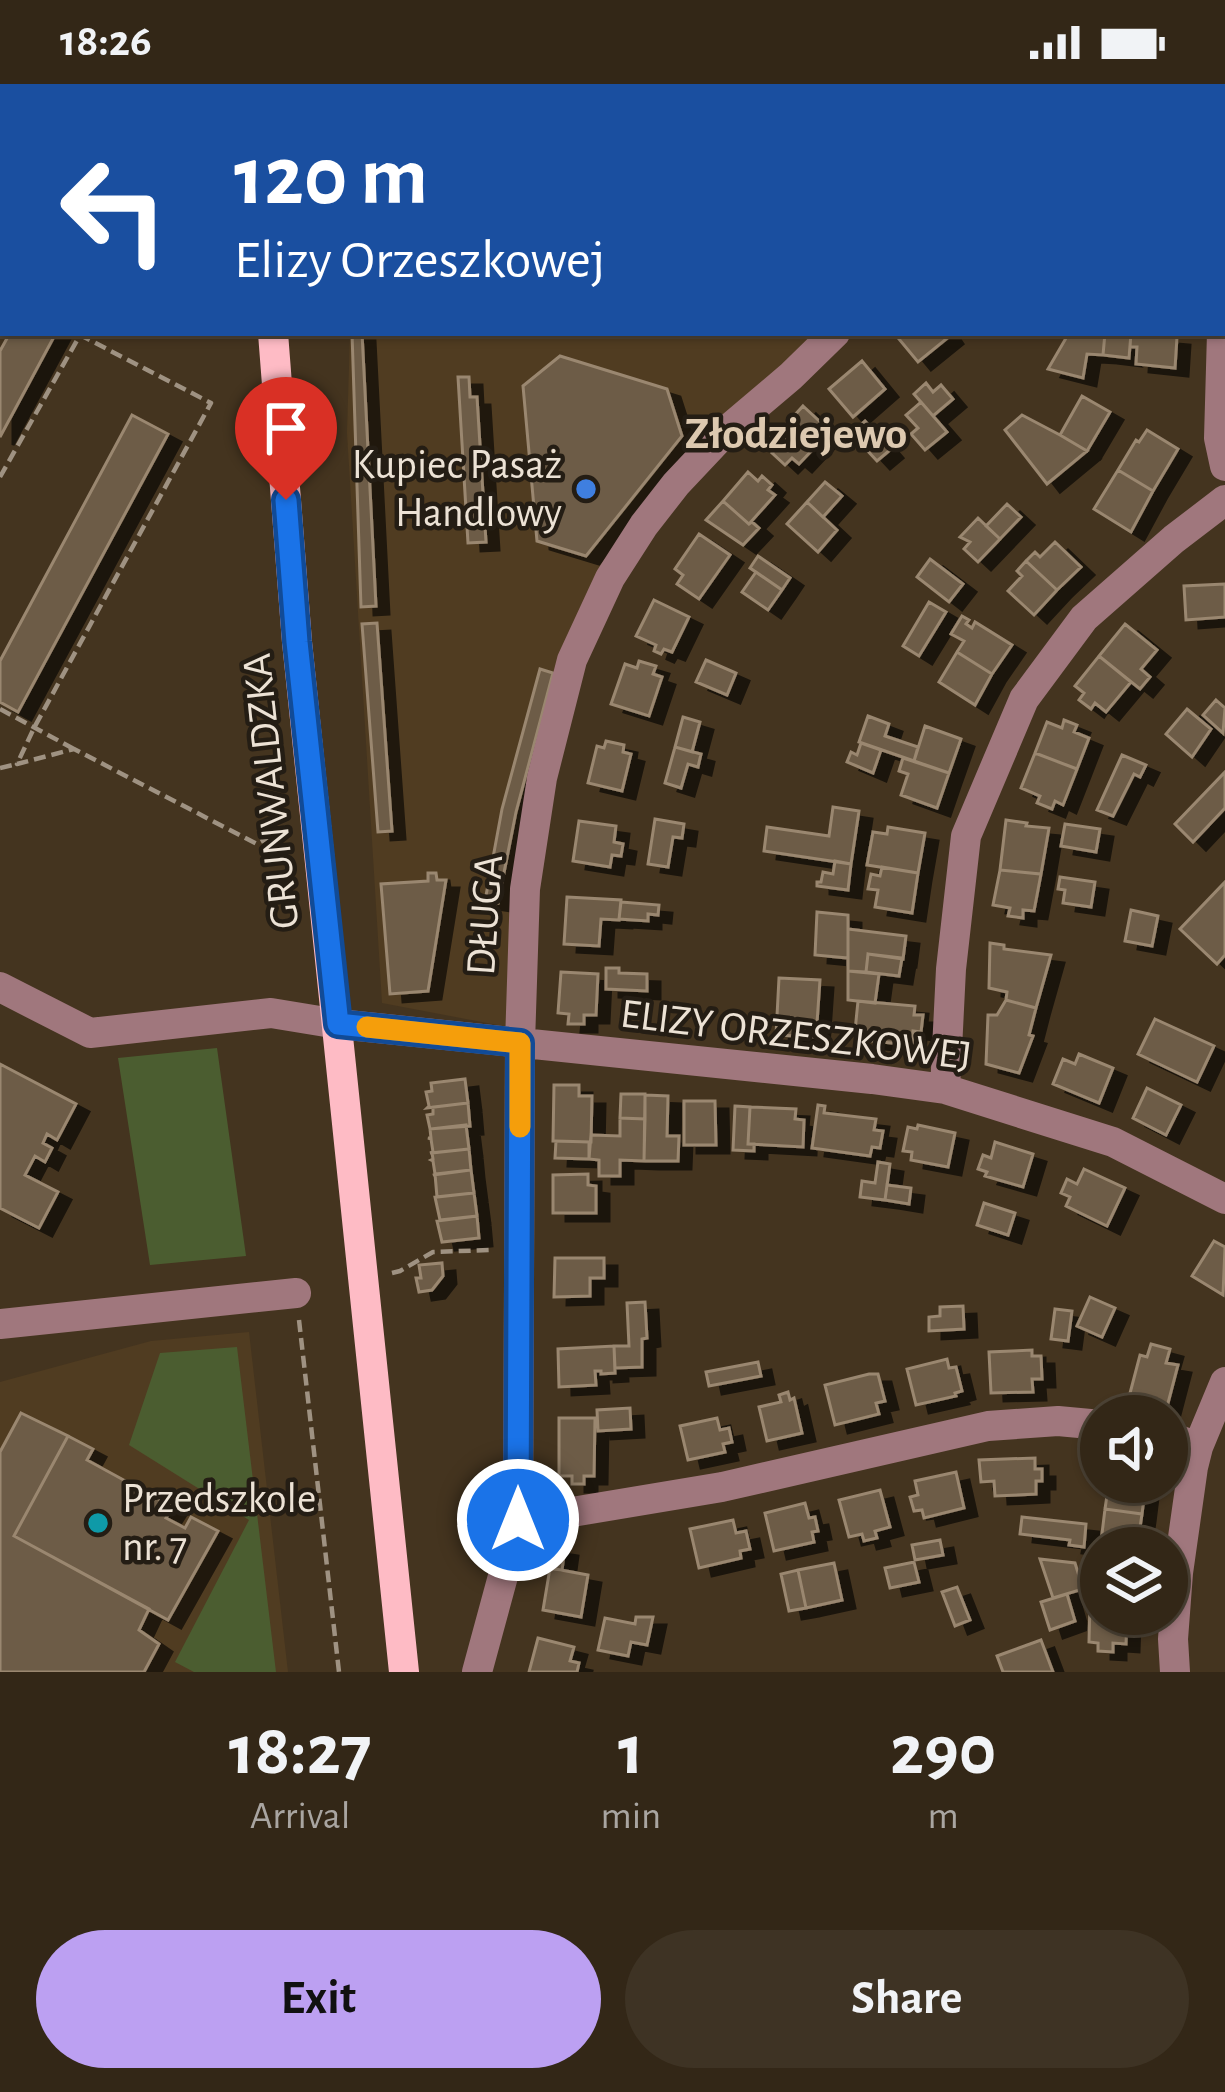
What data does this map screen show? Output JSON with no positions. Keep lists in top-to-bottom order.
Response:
{
  "streets": {
    "main road": ["GRUNWALDZKA"],
    "street": ["DŁUGA", "ELIZY ORZESZKOWEJ"]
  },
  "crossings": [
    ["GRUNWALDZKA", "ELIZY ORZESZKOWEJ"],
    ["DŁUGA", "ELIZY ORZESZKOWEJ"]
  ],
  "districts": ["Złodziejewo"],
  "places": ["Kupiec Pasaż Handlowy", "Przedszkole nr. 7"],
  "page": {
    "status": "18:26",
    "turn": ["120 m", "Elizy Orzeszkowej"],
    "eta": [
      "18:27",
      "Arrival",
      "1",
      "min",
      "290",
      "m"
    ],
    "buttons": ["Exit", "Share"]
  }
}
